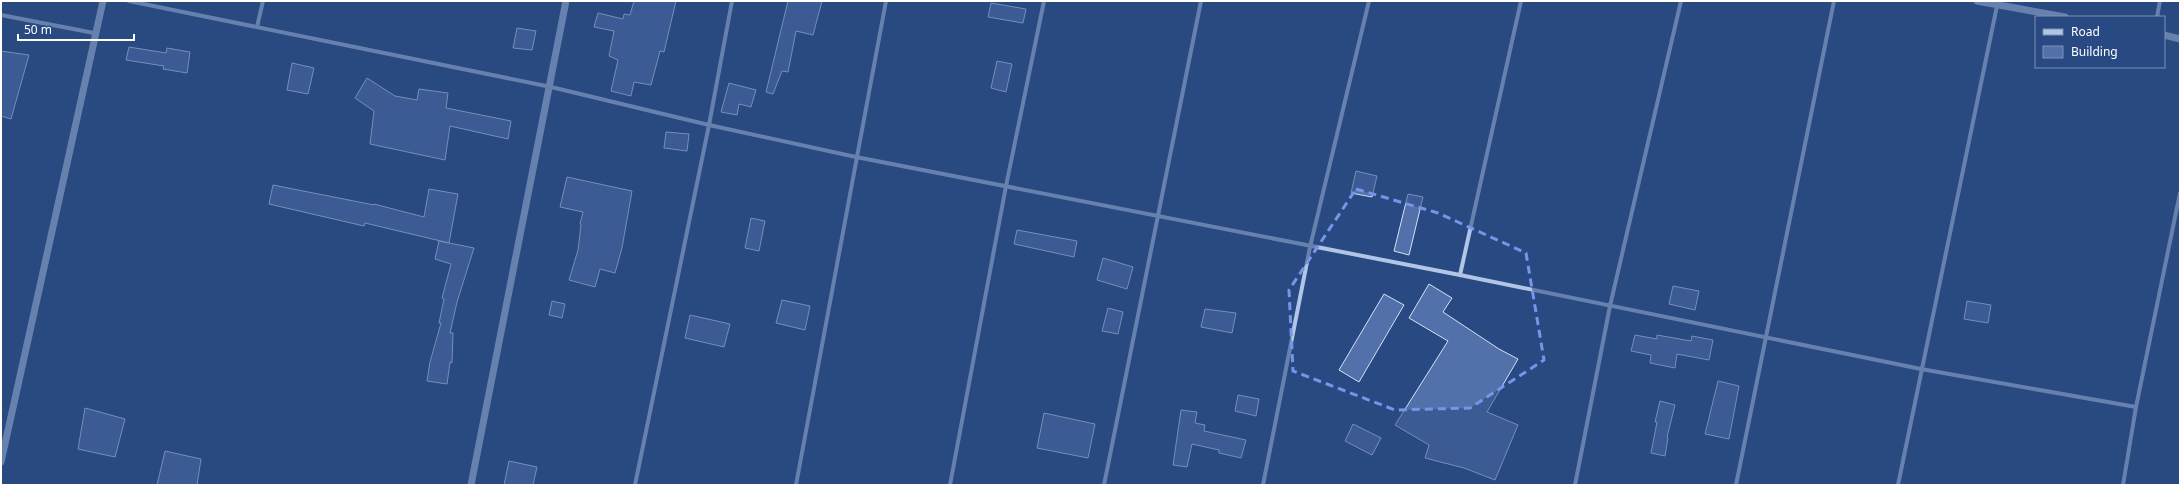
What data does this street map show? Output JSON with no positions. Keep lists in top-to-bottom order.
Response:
{
  "legend": ["Road", "Building"],
  "scale_bar": "50 m"
}
